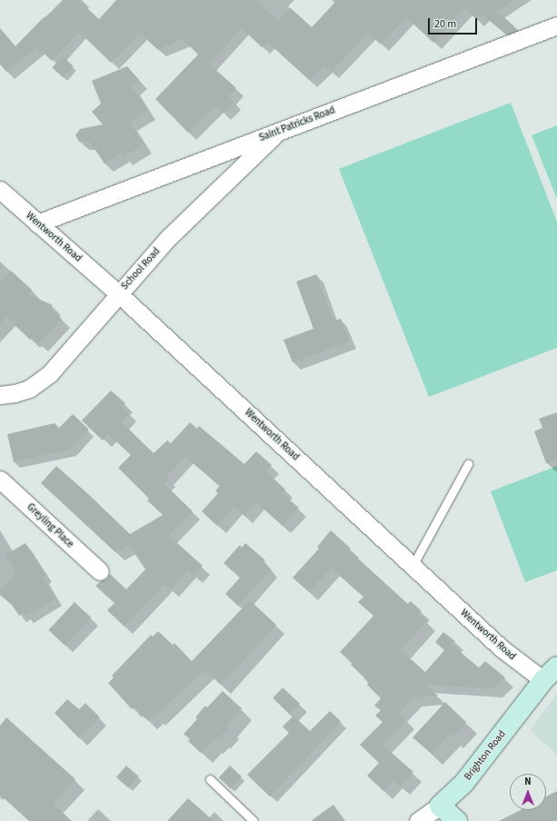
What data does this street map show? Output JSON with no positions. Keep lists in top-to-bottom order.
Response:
{
  "streets": {
    "street": [
      "Saint Patricks Road",
      "Wentworth Road",
      "School Road",
      "Greyling Place",
      "Brighton Road"
    ]
  },
  "crossings": [
    ["Saint Patricks Road", "Wentworth Road"],
    ["Saint Patricks Road", "School Road"],
    ["Wentworth Road", "School Road"],
    ["Wentworth Road", "Brighton Road"]
  ],
  "scale_bar": "20 m",
  "north": "top"
}
